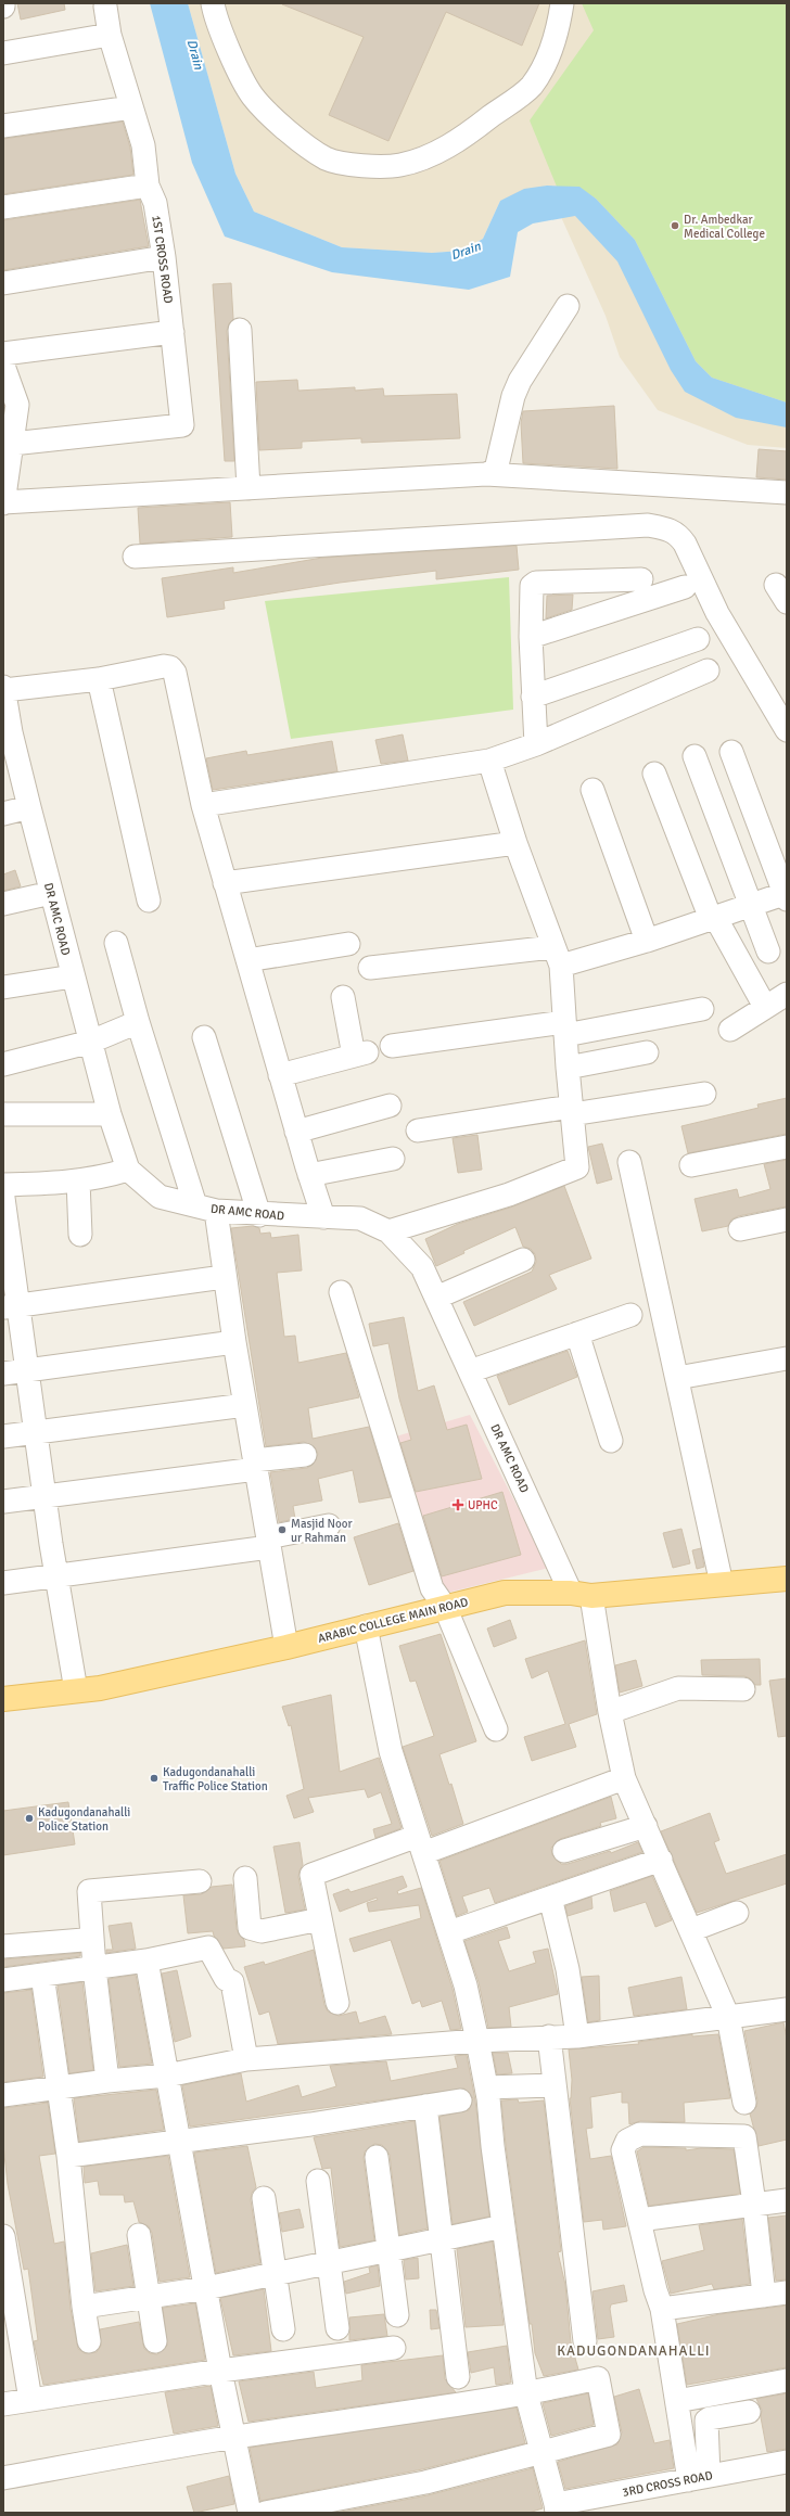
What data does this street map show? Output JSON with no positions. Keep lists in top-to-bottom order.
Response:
{
  "streets": {
    "main road": ["ARABIC COLLEGE MAIN ROAD"],
    "street": ["1ST CROSS ROAD", "DR AMC ROAD", "3RD CROSS ROAD"]
  },
  "crossings": [
    ["DR AMC ROAD", "ARABIC COLLEGE MAIN ROAD"]
  ],
  "districts": ["KADUGONDANAHALLI"],
  "water": ["Drain"],
  "places": {
    "other": [
      "Dr. Ambedkar Medical College",
      "Masjid Noor ur Rahman",
      "Kadugondanahalli Traffic Police Station",
      "Kadugondanahalli Police Station"
    ],
    "health": ["UPHC"]
  }
}
